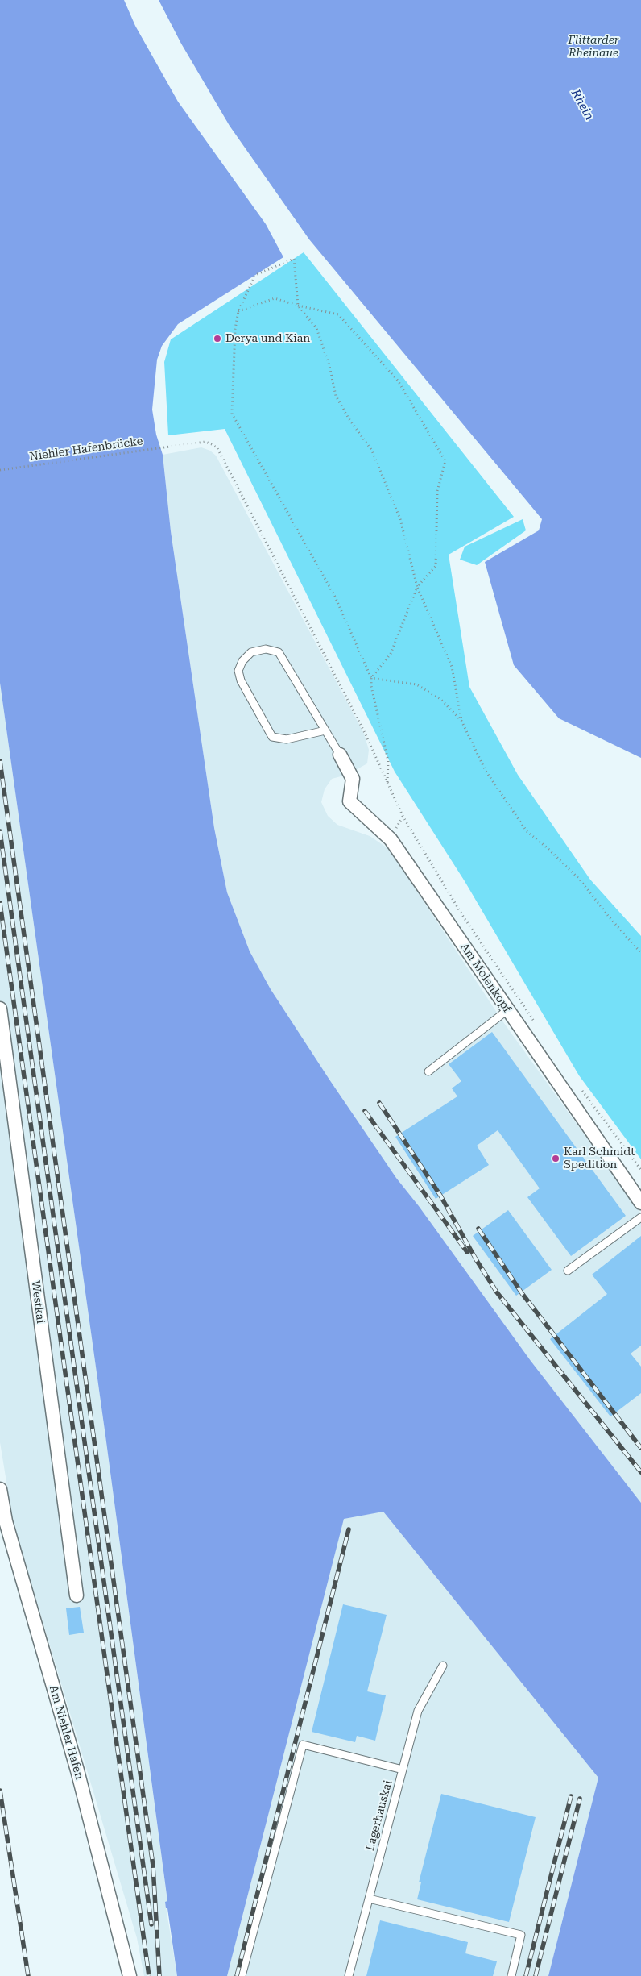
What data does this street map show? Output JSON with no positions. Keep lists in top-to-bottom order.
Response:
{
  "streets": {
    "street": ["Am Molenkopf", "Westkai", "Am Niehler Hafen"],
    "lane": ["Lagerhauskai"],
    "path": ["Niehler Hafenbrücke"]
  },
  "water": ["Rhein"],
  "parks": ["Flittarder Rheinaue"],
  "places": ["Derya und Kian", "Karl Schmidt Spedition"]
}
